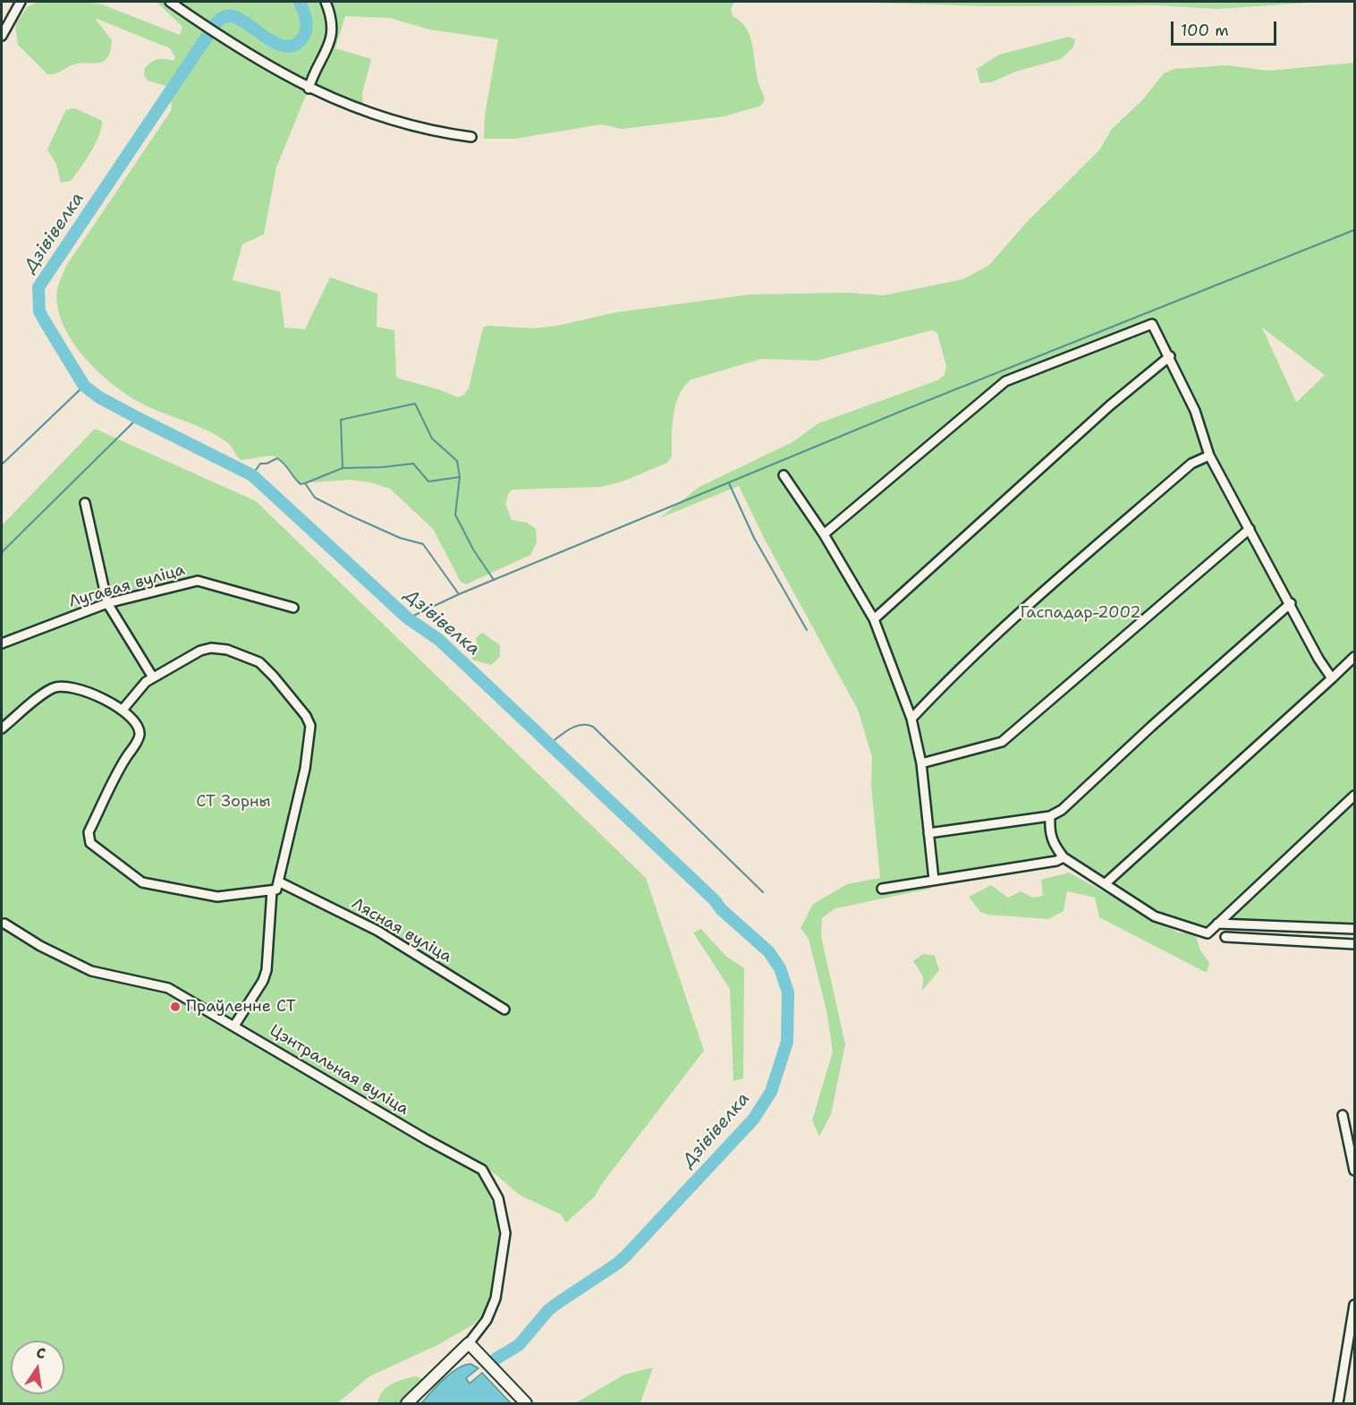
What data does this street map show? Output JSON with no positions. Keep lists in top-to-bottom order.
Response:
{
  "streets": {
    "street": ["Лугавая вуліца", "Лясная вуліца", "Цэнтральная вуліца"]
  },
  "water": ["Дзівівелка"],
  "parks": ["Гаспадар-2002", "СТ Зорны"],
  "places": ["Праўленне СТ"],
  "scale_bar": "100 m",
  "north": "top"
}
